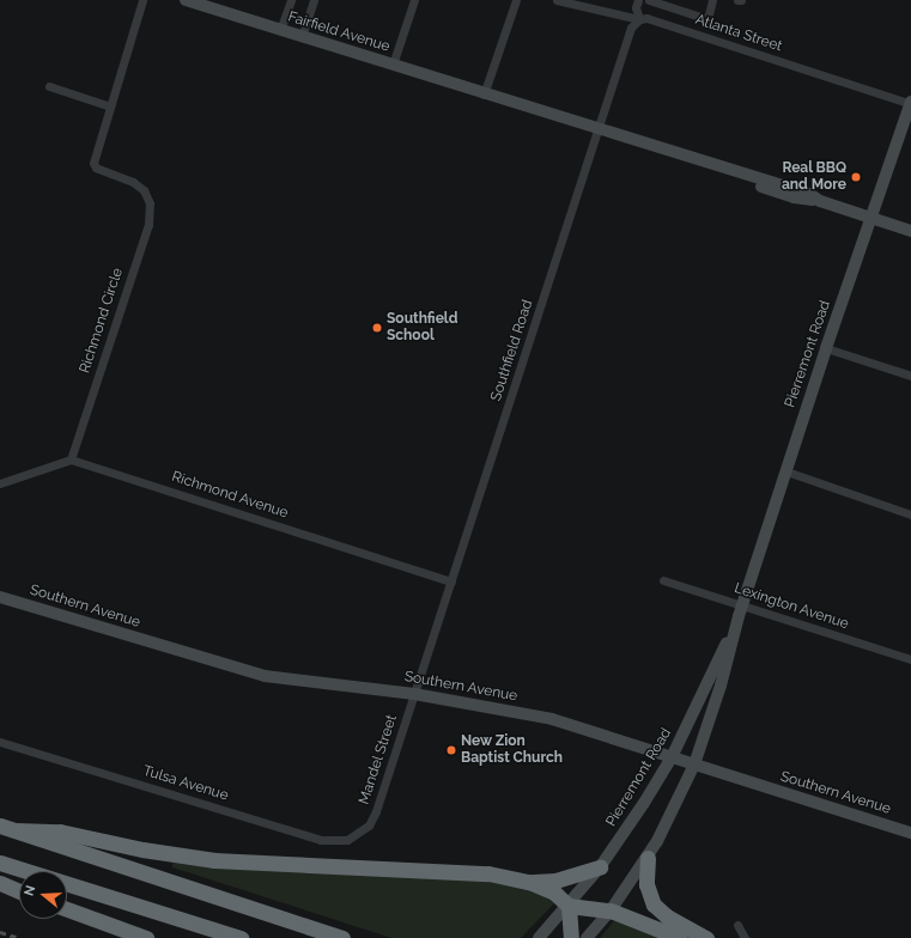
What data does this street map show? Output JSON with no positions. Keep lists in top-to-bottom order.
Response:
{
  "streets": {
    "street": [
      "Fairfield Avenue",
      "Atlanta Street",
      "Richmond Circle",
      "Southfield Road",
      "Pierremont Road",
      "Richmond Avenue",
      "Southern Avenue",
      "Lexington Avenue",
      "Mandel Street",
      "Tulsa Avenue"
    ]
  },
  "crossings": [
    ["Fairfield Avenue", "Southfield Road"],
    ["Fairfield Avenue", "Pierremont Road"],
    ["Atlanta Street", "Southfield Road"],
    ["Atlanta Street", "Pierremont Road"],
    ["Richmond Circle", "Richmond Avenue"],
    ["Southfield Road", "Richmond Avenue"],
    ["Southfield Road", "Southern Avenue"],
    ["Southfield Road", "Mandel Street"],
    ["Pierremont Road", "Southern Avenue"],
    ["Pierremont Road", "Lexington Avenue"],
    ["Southern Avenue", "Mandel Street"],
    ["Mandel Street", "Tulsa Avenue"]
  ],
  "places": ["Real BBQ and More", "Southfield School", "New Zion Baptist Church"],
  "north": "left"
}
